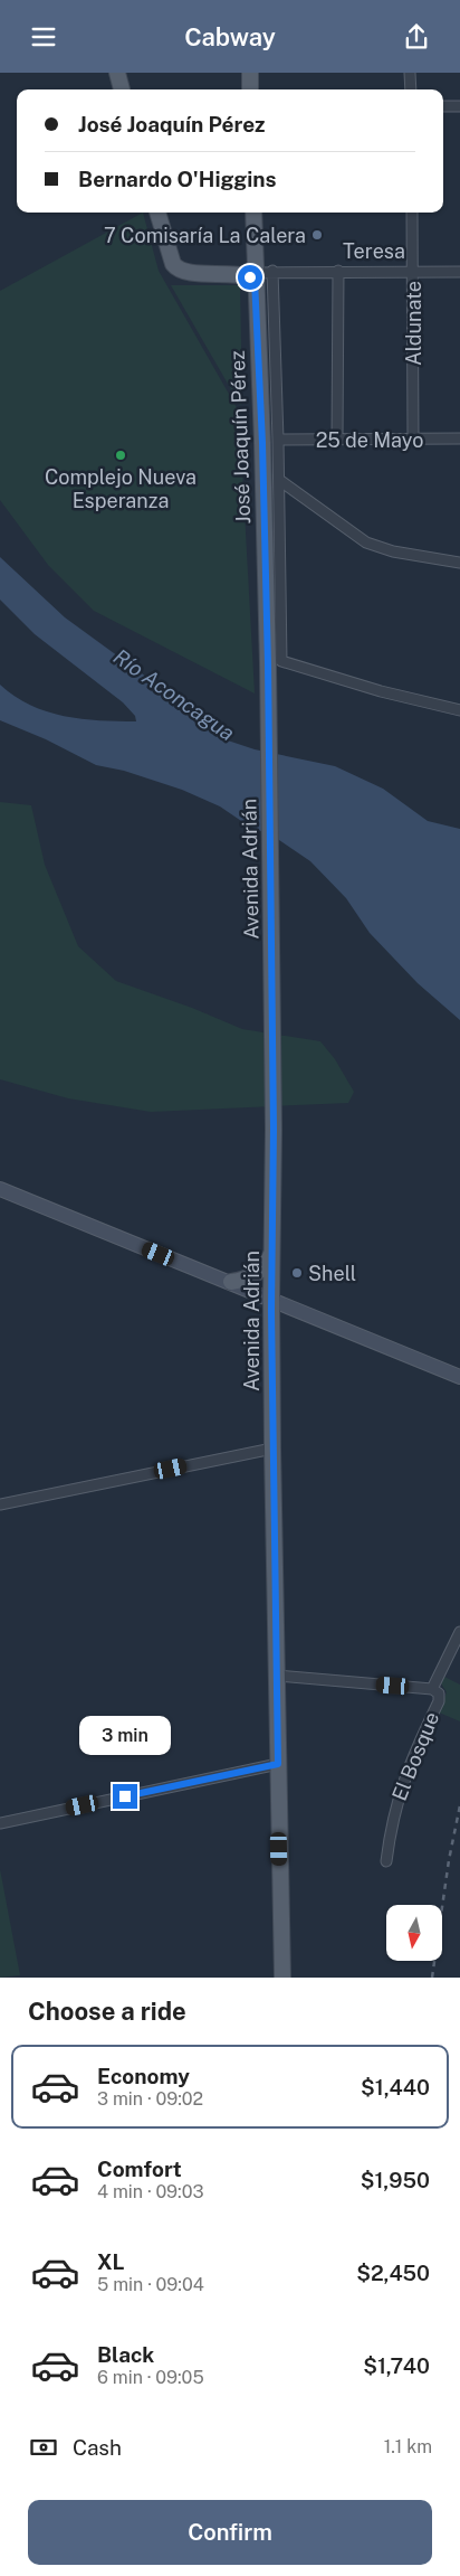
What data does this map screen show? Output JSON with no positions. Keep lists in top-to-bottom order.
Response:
{
  "streets": {
    "main road": ["Teresa", "José Joaquín Pérez", "Avenida Adrián"],
    "street": ["Aldunate", "25 de Mayo", "El Bosque"]
  },
  "crossings": [
    ["Teresa", "Aldunate"],
    ["Teresa", "José Joaquín Pérez"],
    ["Aldunate", "25 de Mayo"],
    ["José Joaquín Pérez", "25 de Mayo"],
    ["José Joaquín Pérez", "Avenida Adrián"],
    ["Avenida Adrián", "El Bosque"]
  ],
  "water": ["Río Aconcagua"],
  "places": ["7 Comisaría La Calera", "Complejo Nueva Esperanza", "Shell"],
  "north": "bottom",
  "page": {
    "header": "Cabway",
    "banner": ["José Joaquín Pérez", "Bernardo O'Higgins"],
    "bubble": "3 min",
    "heading": "Choose a ride",
    "list": [
      {
        "name": "Economy",
        "note": "3 min · 09:02",
        "value": "$1,440"
      },
      {
        "name": "Comfort",
        "note": "4 min · 09:03",
        "value": "$1,950"
      },
      {
        "name": "XL",
        "note": "5 min · 09:04",
        "value": "$2,450"
      },
      {
        "name": "Black",
        "note": "6 min · 09:05",
        "value": "$1,740"
      }
    ],
    "pay": ["Cash", "1.1 km"],
    "buttons": "Confirm"
  }
}
